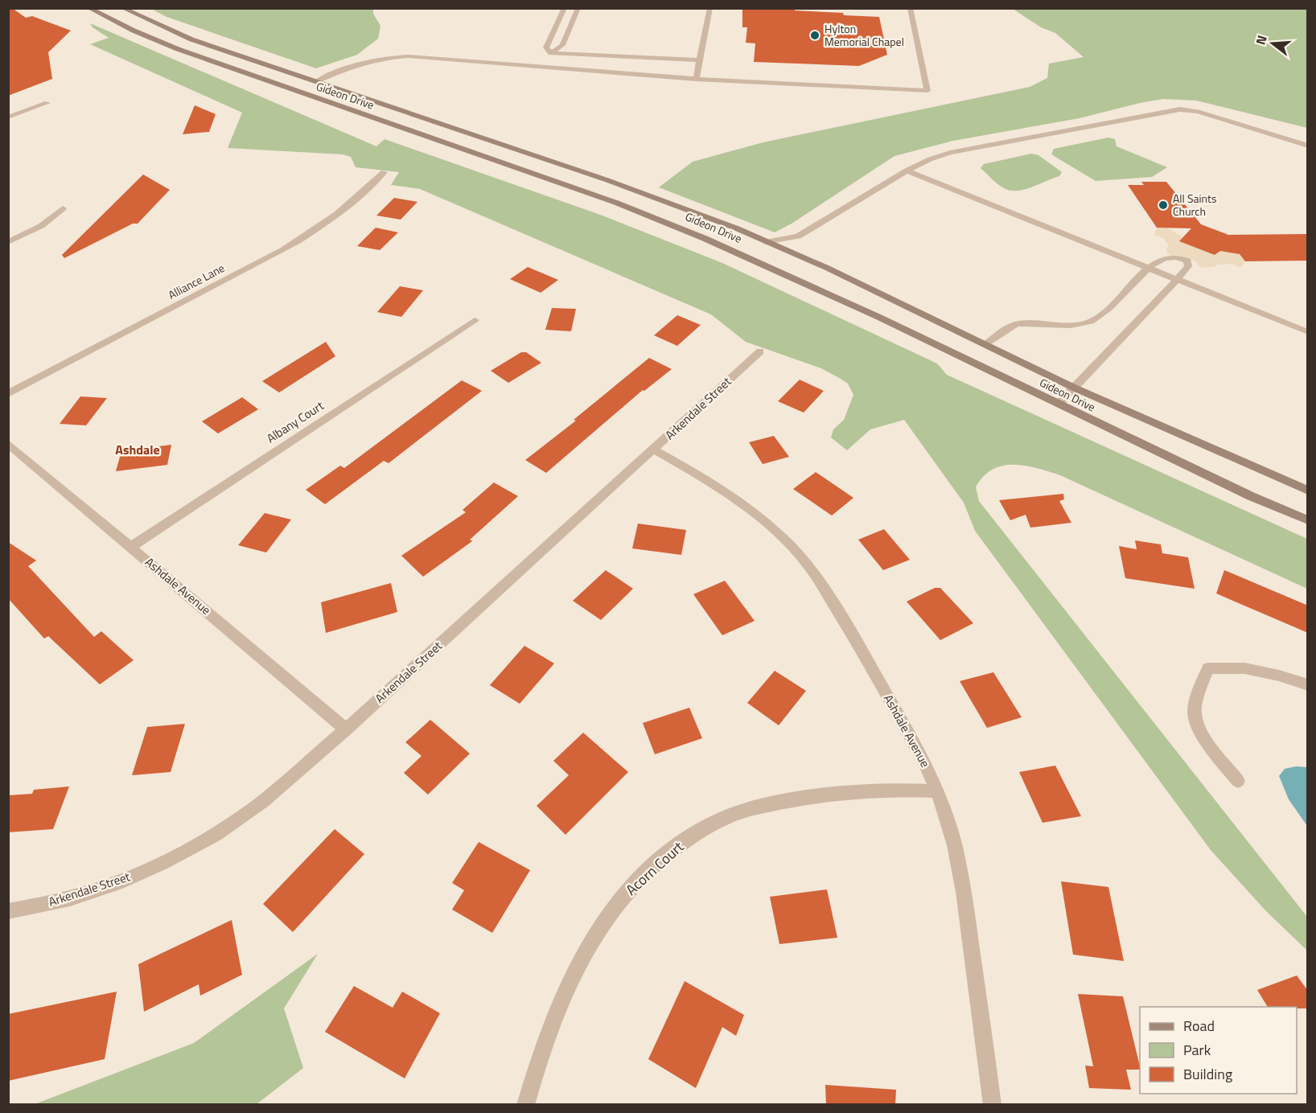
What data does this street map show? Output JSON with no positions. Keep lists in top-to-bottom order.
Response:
{
  "streets": {
    "main road": ["Gideon Drive"],
    "street": [
      "Alliance Lane",
      "Arkendale Street",
      "Albany Court",
      "Ashdale Avenue",
      "Acorn Court"
    ]
  },
  "crossings": [
    ["Arkendale Street", "Ashdale Avenue"],
    ["Albany Court", "Ashdale Avenue"],
    ["Ashdale Avenue", "Acorn Court"]
  ],
  "districts": ["Ashdale"],
  "places": ["Hylton Memorial Chapel", "All Saints Church"],
  "legend": ["Road", "Park", "Building"],
  "north": "left"
}
